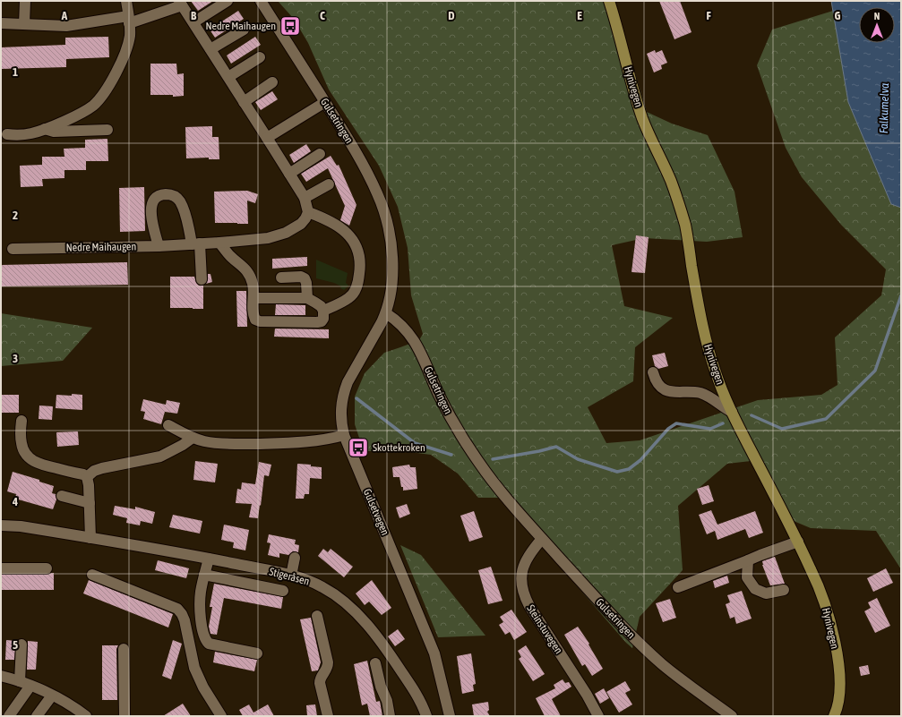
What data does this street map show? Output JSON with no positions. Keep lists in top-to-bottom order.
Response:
{
  "streets": {
    "main road": ["Hynivegen"],
    "street": [
      "Gulsetringen",
      "Nedre Maihaugen",
      "Gulsetvegen",
      "Stigeråsen",
      "Steinstuvegen"
    ]
  },
  "crossings": [
    ["Gulsetringen", "Gulsetvegen"],
    ["Gulsetringen", "Steinstuvegen"]
  ],
  "water": ["Falkumelva"],
  "places": {
    "bus stop": ["Nedre Maihaugen", "Skottekroken"]
  },
  "north": "top",
  "grid": {
    "columns": [
      "A",
      "B",
      "C",
      "D",
      "E",
      "F",
      "G"
    ],
    "rows": [
      "1",
      "2",
      "3",
      "4",
      "5"
    ]
  }
}
